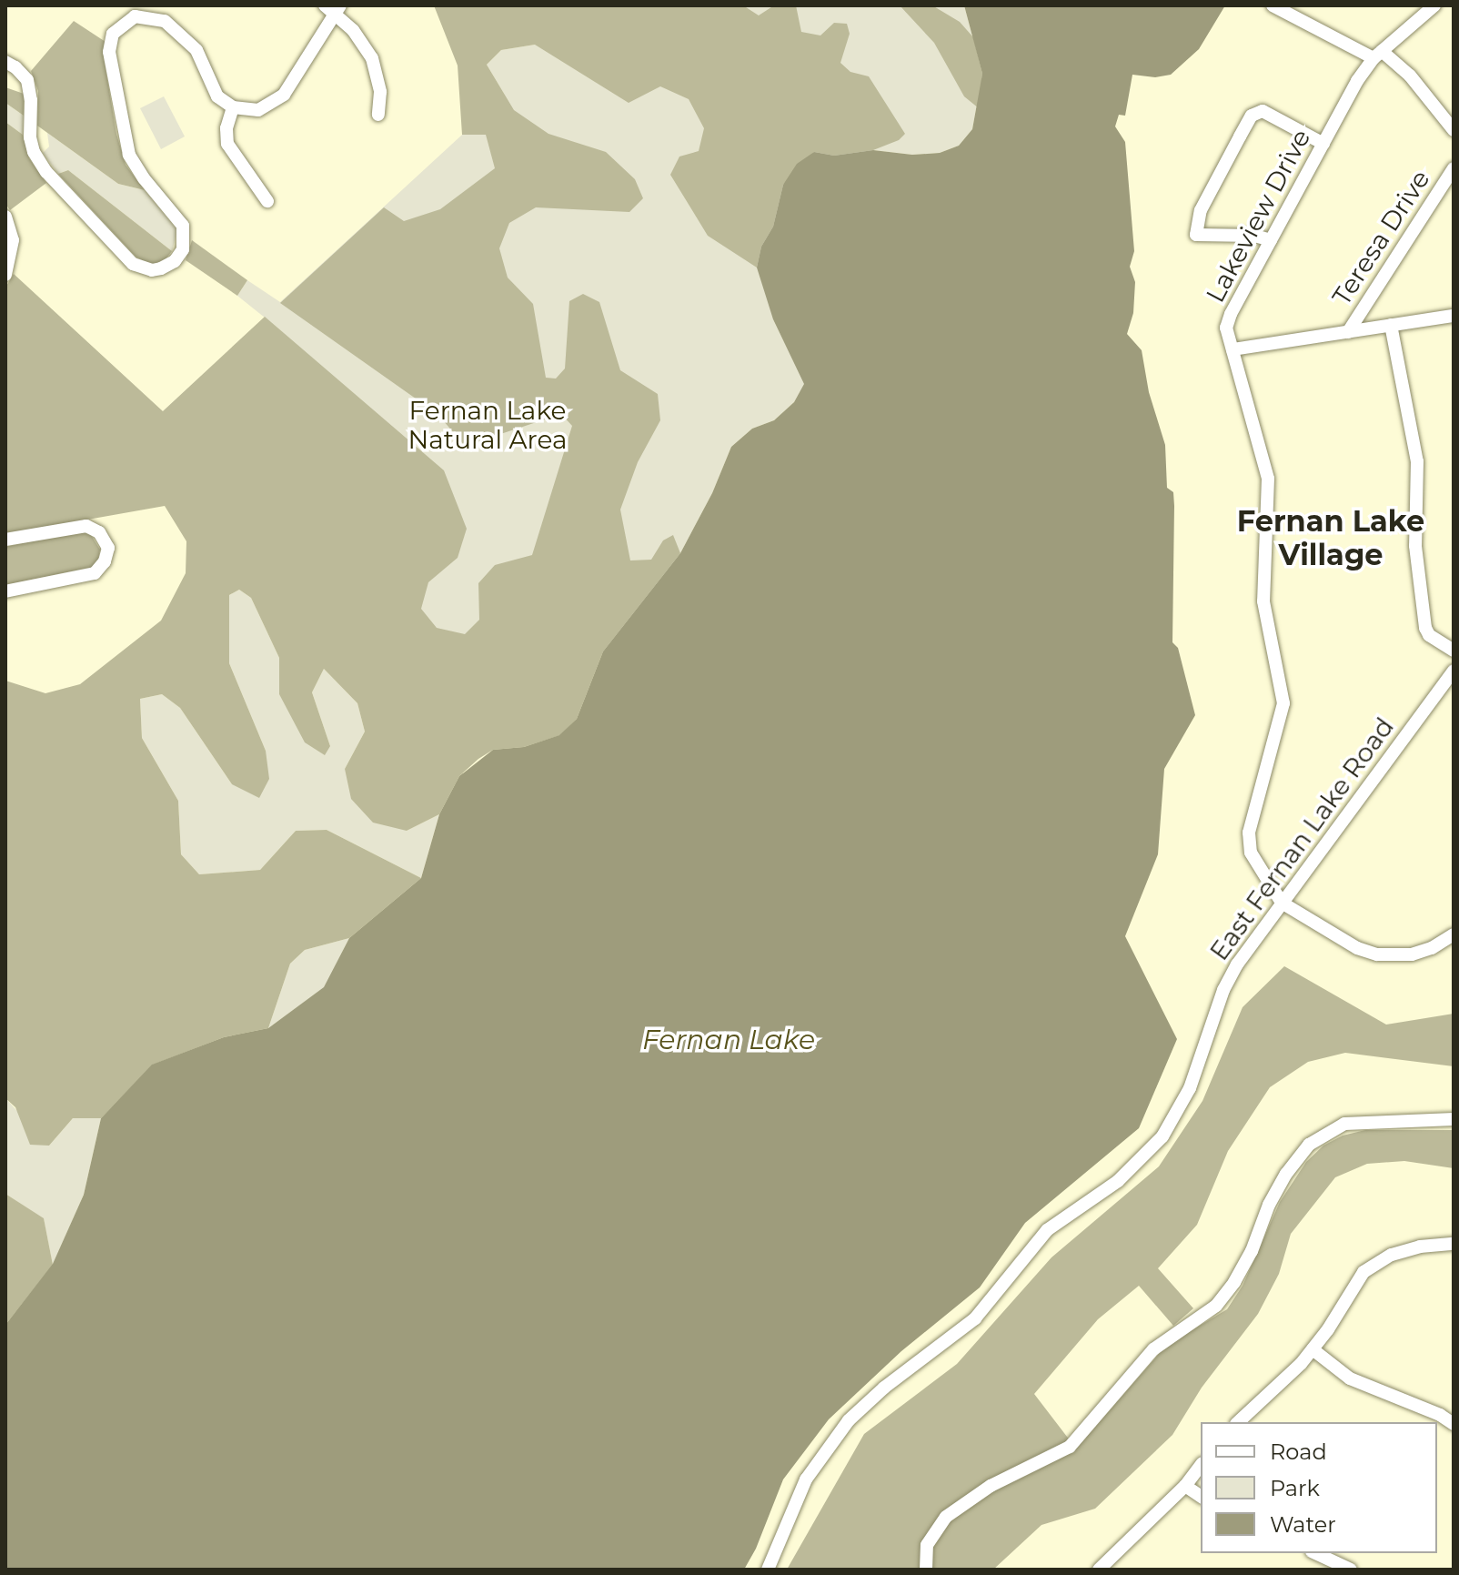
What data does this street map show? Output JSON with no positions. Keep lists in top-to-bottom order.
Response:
{
  "streets": {
    "street": ["Lakeview Drive", "Teresa Drive", "East Fernan Lake Road"]
  },
  "crossings": [
    ["Lakeview Drive", "East Fernan Lake Road"]
  ],
  "districts": ["Fernan Lake Village"],
  "water": ["Fernan Lake"],
  "parks": ["Fernan Lake Natural Area"],
  "legend": ["Road", "Park", "Water"]
}
